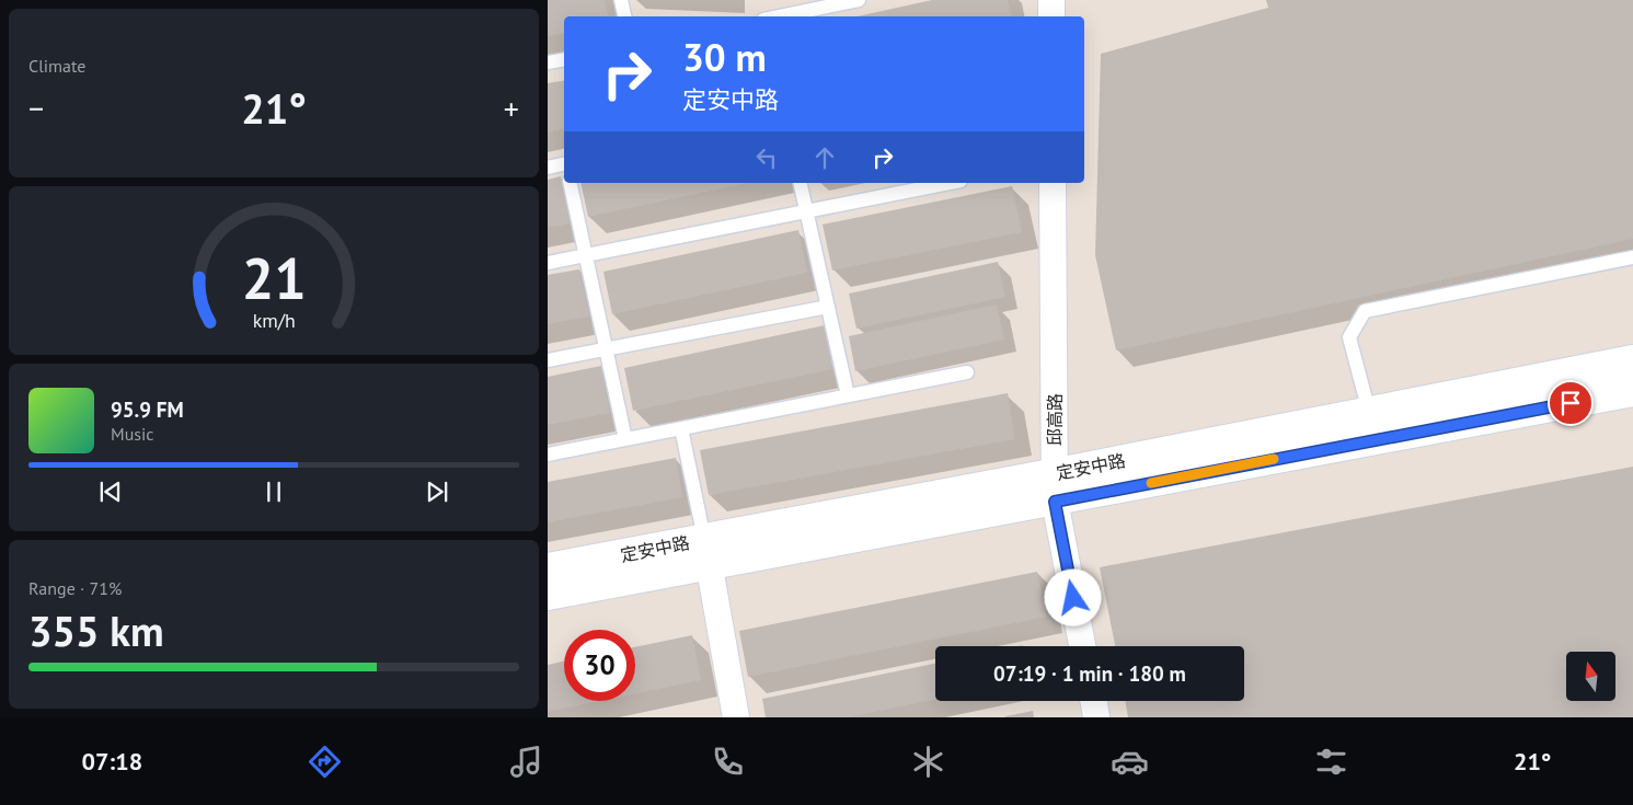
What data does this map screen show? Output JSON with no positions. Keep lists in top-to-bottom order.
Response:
{
  "streets": {
    "main road": ["定安中路"],
    "street": ["邱高路"]
  },
  "crossings": [
    ["邱高路", "定安中路"]
  ],
  "north": "top",
  "page": {
    "tile": [
      "Climate",
      ["Range · 71%", "355 km"]
    ],
    "turn": ["30 m", "定安中路"],
    "heat": ["−", "21°", "+"],
    "song": ["95.9 FM", "Music"],
    "limit": "30",
    "trip": "07:19 · 1 min · 180 m",
    "tabs": ["07:18", "21°"],
    "gauge": ["21", "km/h"]
  }
}
